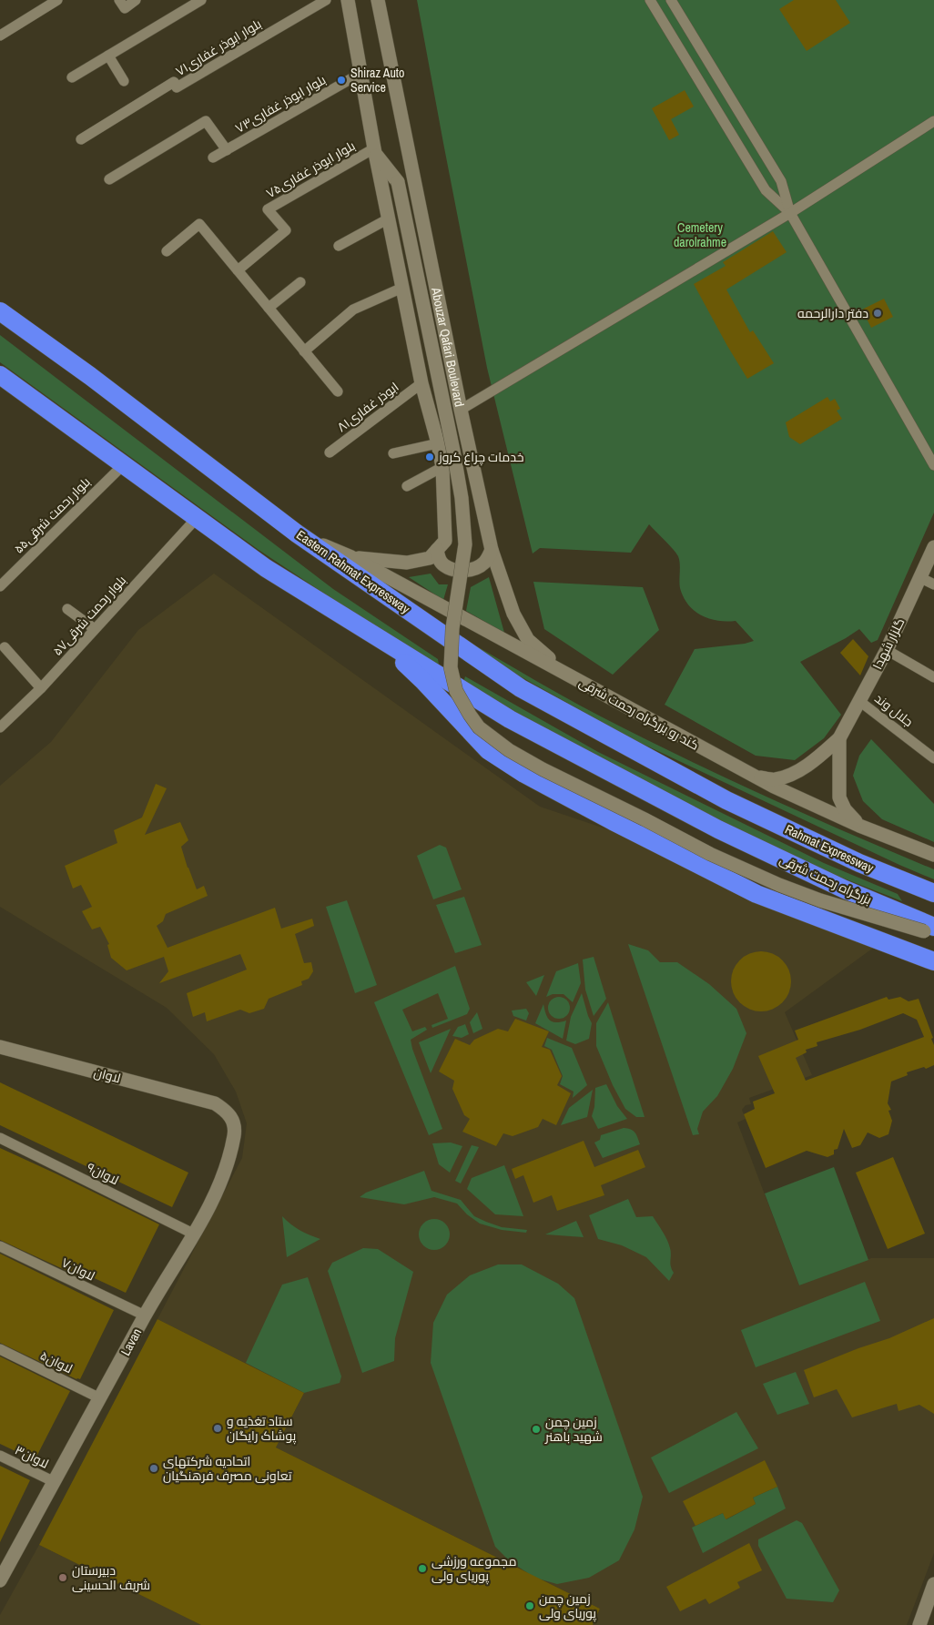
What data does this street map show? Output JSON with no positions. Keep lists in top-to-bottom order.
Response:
{
  "streets": {
    "highway": ["Eastern Rahmat Expressway", "Rahmat Expressway", "بزرگراه رحمت شرقی"],
    "main road": [
      "Abouzar Qafari Boulevard",
      "گلزار شهدا",
      "کند رو بزرگراه رحمت شرقی",
      "لاوان",
      "Lavan"
    ],
    "street": [
      "بلوار ابوذر غفاری۷۱",
      "بلوار ابوذر غفاری۷۳",
      "بلوار ابوذر غفاری۷۵",
      "۸۱ابوذر غفاری",
      "بلوار رحمت شرقی۵۵",
      "۵۷بلوار رحمت شرقی",
      "جلال وند",
      "۹لاوان",
      "۷لاوان",
      "۵لاوان",
      "۳لاوان"
    ]
  },
  "crossings": [
    ["Abouzar Qafari Boulevard", "کند رو بزرگراه رحمت شرقی"],
    ["Eastern Rahmat Expressway", "Rahmat Expressway"],
    ["گلزار شهدا", "جلال وند"],
    ["گلزار شهدا", "کند رو بزرگراه رحمت شرقی"],
    ["لاوان", "۹لاوان"],
    ["لاوان", "Lavan"],
    ["۹لاوان", "Lavan"],
    ["۷لاوان", "Lavan"],
    ["Lavan", "۵لاوان"],
    ["Lavan", "۳لاوان"]
  ],
  "parks": ["Cemetery darolrahme"],
  "places": [
    "Shiraz Auto Service",
    "دفتر دارالرحمه",
    "خدمات چراغ کروز",
    "ستاد تغذیه و پوشاک رایگان",
    "زمین چمن شهید باهنر",
    "اتحادیه شرکتهای تعاونی مصرف فرهنگیان",
    "مجموعه ورزشی پوریای ولی",
    "دبیرستان شریف الحسینی",
    "زمین چمن پوریای ولی"
  ]
}
